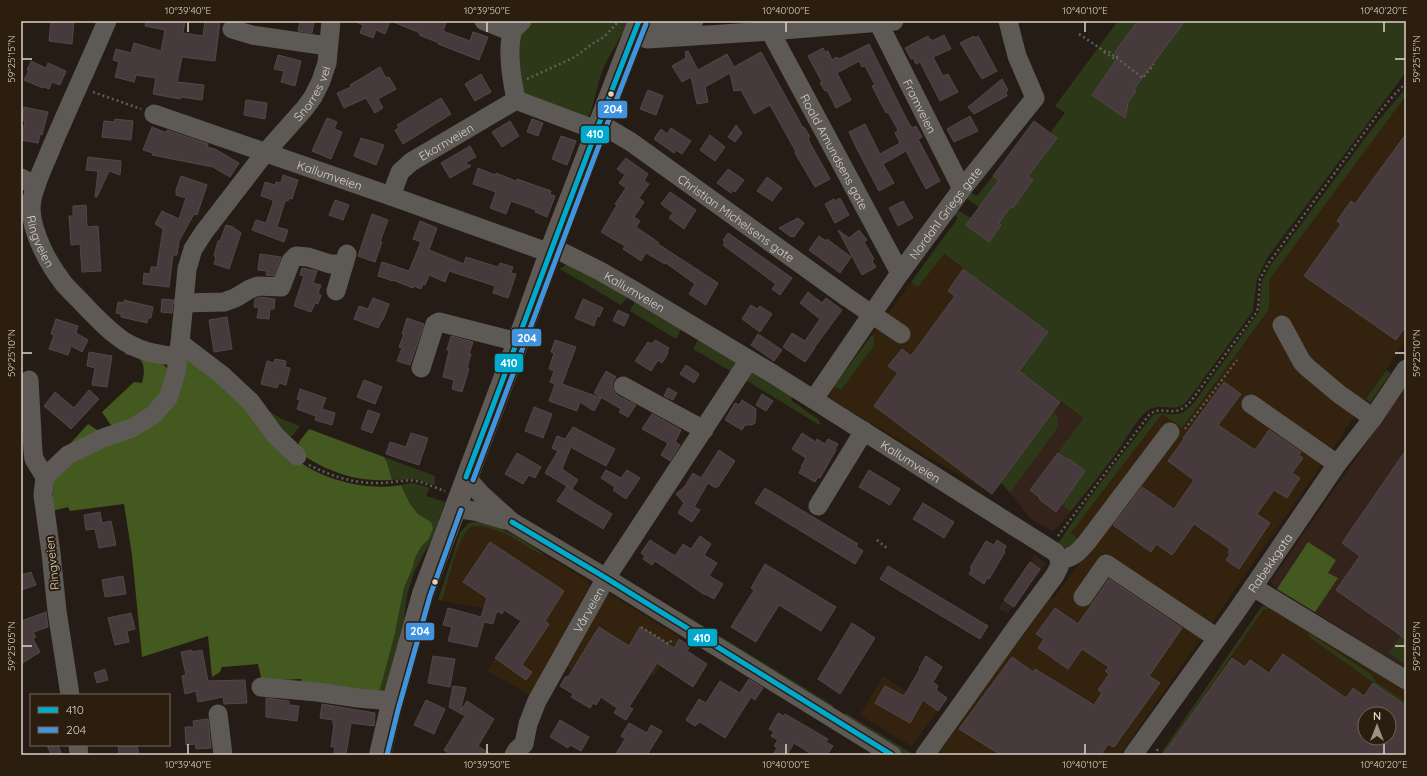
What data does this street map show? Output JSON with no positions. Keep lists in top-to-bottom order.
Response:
{
  "streets": {
    "street": [
      "Snorres vei",
      "Framveien",
      "Ekornveien",
      "Roald Amundsens gate",
      "Kallumveien",
      "Nordahl Griegs gate",
      "Christian Michelsens gate",
      "Ringveien",
      "Rabekkgata",
      "Vårveien"
    ]
  },
  "crossings": [
    ["Snorres vei", "Kallumveien"],
    ["Framveien", "Nordahl Griegs gate"],
    ["Ekornveien", "Kallumveien"],
    ["Ekornveien", "Christian Michelsens gate"],
    ["Roald Amundsens gate", "Nordahl Griegs gate"],
    ["Kallumveien", "Nordahl Griegs gate"],
    ["Kallumveien", "Vårveien"],
    ["Nordahl Griegs gate", "Christian Michelsens gate"]
  ],
  "lines": ["transit line 410", "transit line 204"],
  "legend": ["410", "204"],
  "north": "top",
  "coordinates": [
    "10°39'40\"E",
    "10°39'50\"E",
    "10°40'00\"E",
    "10°40'10\"E",
    "10°40'20\"E",
    "59°25'15\"N",
    "59°25'10\"N",
    "59°25'05\"N"
  ]
}
